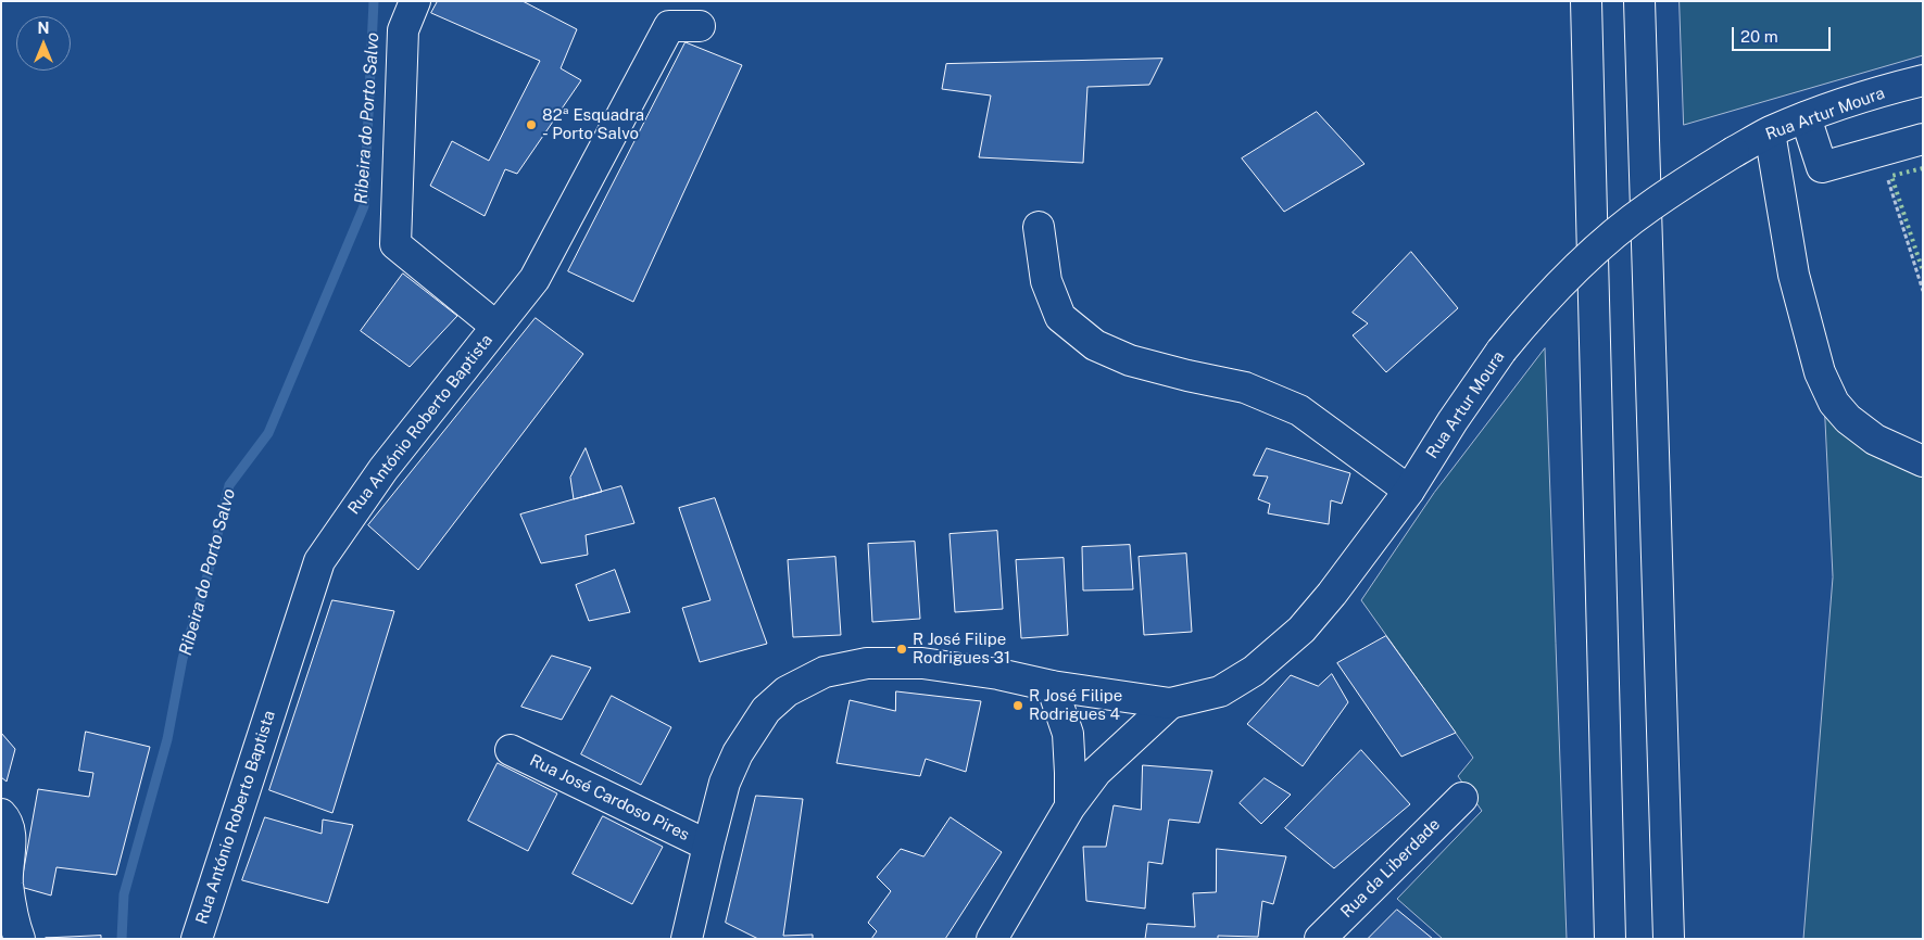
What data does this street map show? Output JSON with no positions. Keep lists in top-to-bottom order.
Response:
{
  "streets": {
    "main road": [
      "Rua Artur Moura",
      "Rua António Roberto Baptista",
      "Rua José Cardoso Pires",
      "Rua da Liberdade"
    ]
  },
  "water": ["Ribeira do Porto Salvo"],
  "places": ["82ª Esquadra - Porto Salvo", "R José Filipe Rodrigues 31", "R José Filipe Rodrigues 4"],
  "scale_bar": "20 m",
  "north": "top"
}
